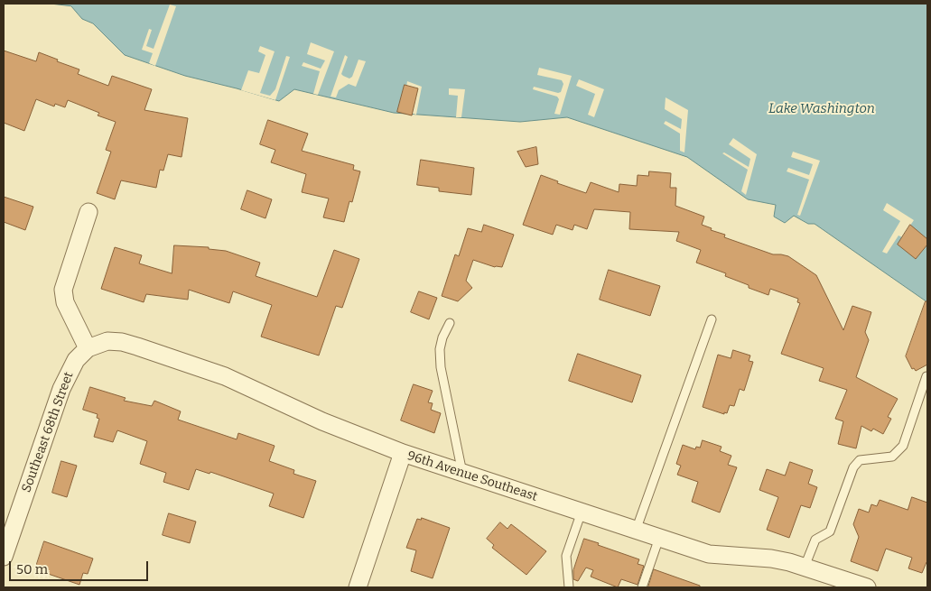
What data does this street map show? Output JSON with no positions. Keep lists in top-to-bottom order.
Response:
{
  "streets": {
    "street": ["Southeast 68th Street", "96th Avenue Southeast"]
  },
  "crossings": [
    ["Southeast 68th Street", "96th Avenue Southeast"]
  ],
  "water": ["Lake Washington"],
  "scale_bar": "50 m"
}
